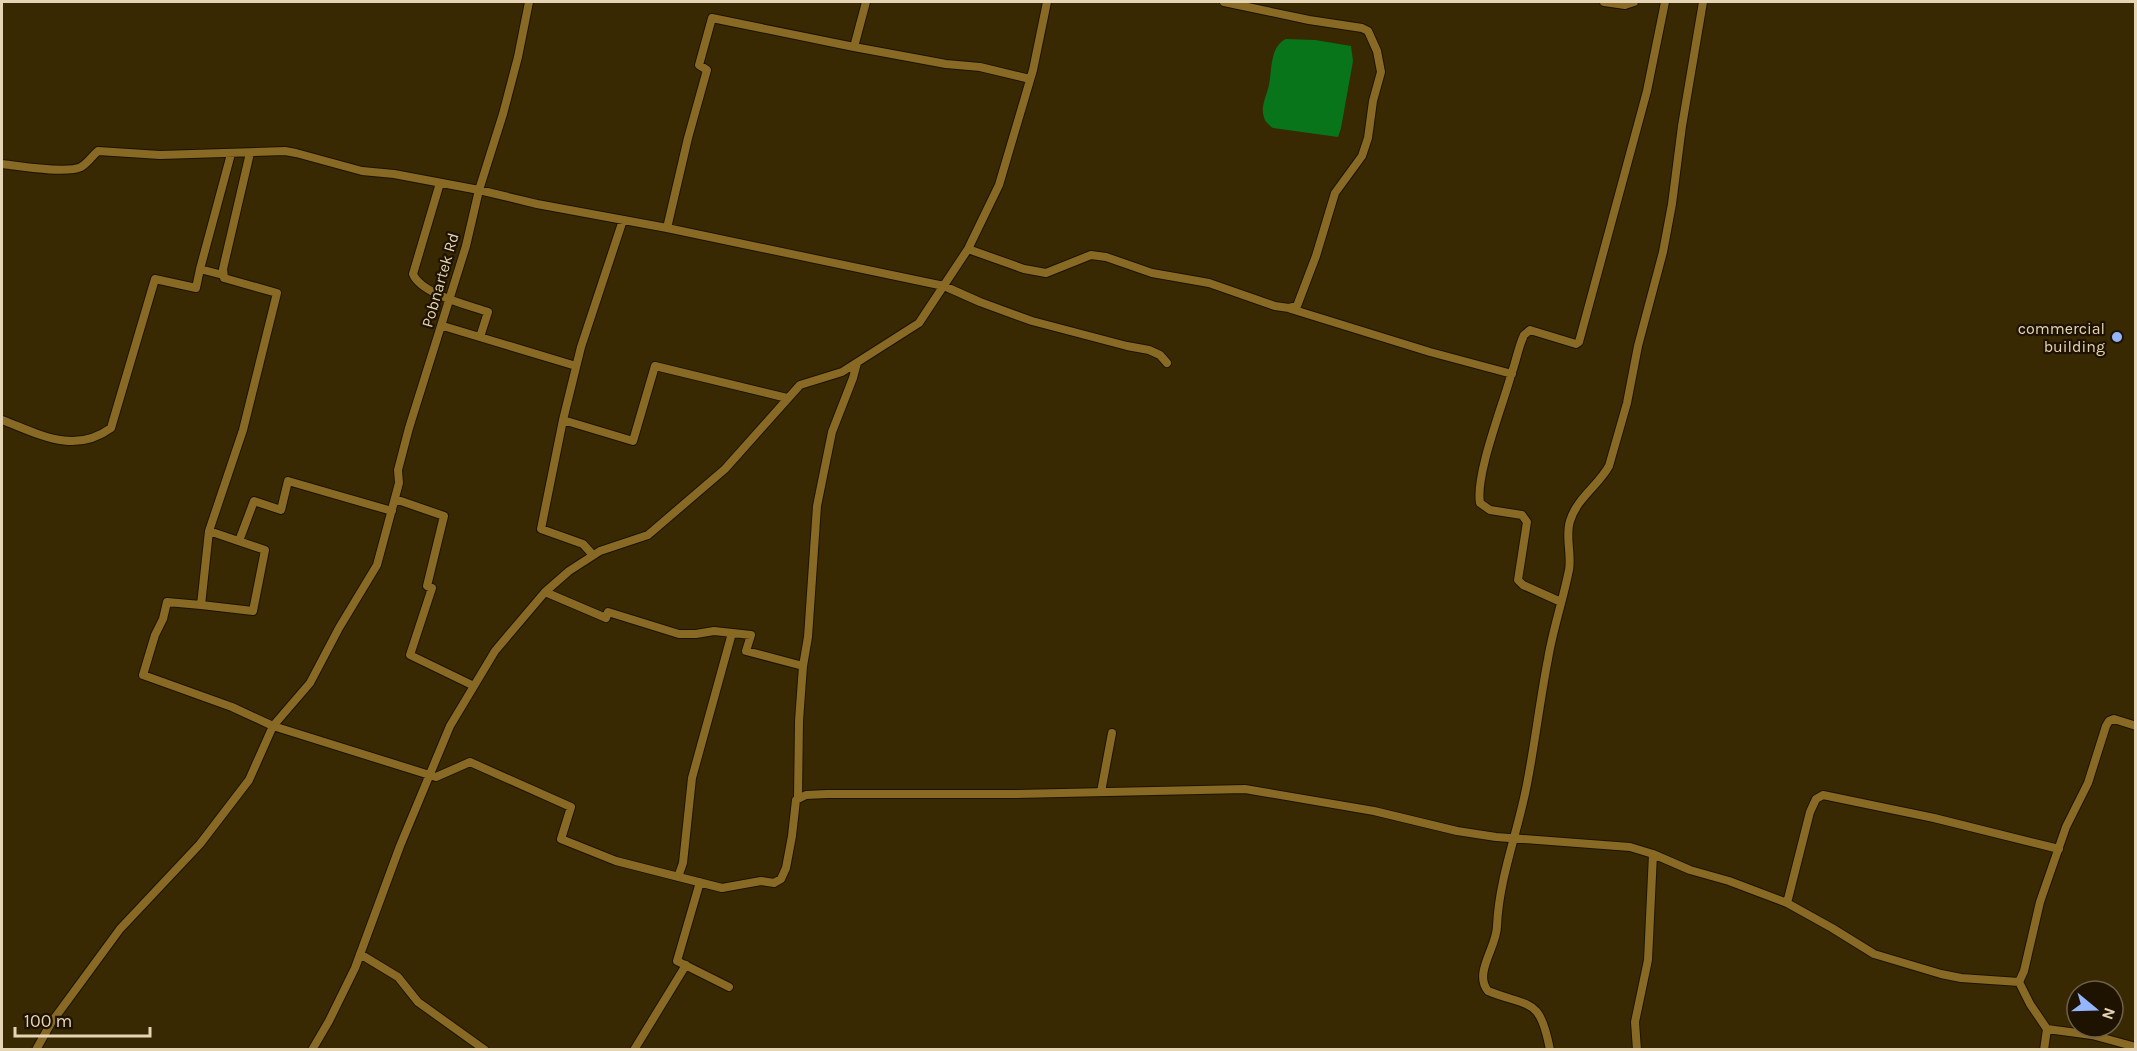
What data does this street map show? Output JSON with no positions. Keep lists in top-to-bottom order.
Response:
{
  "streets": {
    "street": ["Pobnartek Rd"]
  },
  "places": ["commercial building"],
  "scale_bar": "100 m",
  "north": "right"
}
